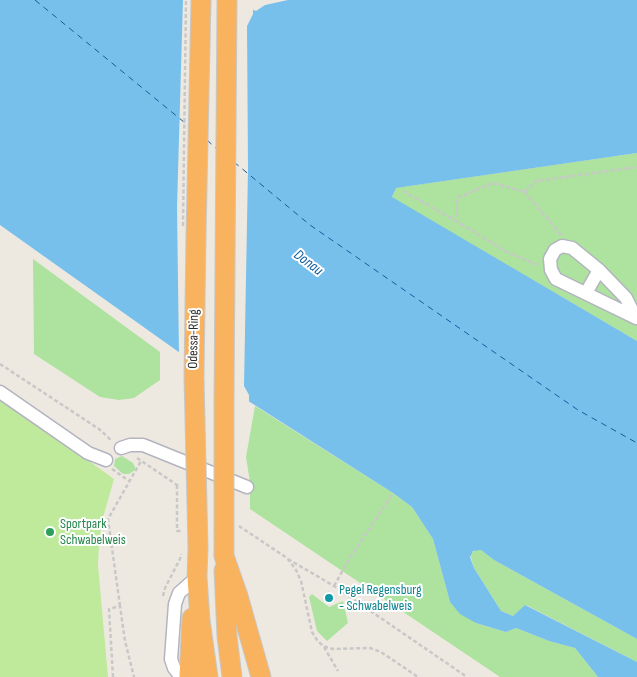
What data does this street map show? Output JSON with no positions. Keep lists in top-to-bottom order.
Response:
{
  "streets": {
    "highway": ["Odessa-Ring"]
  },
  "water": ["Donau"],
  "places": ["Sportpark Schwabelweis", "Pegel Regensburg - Schwabelweis"]
}
